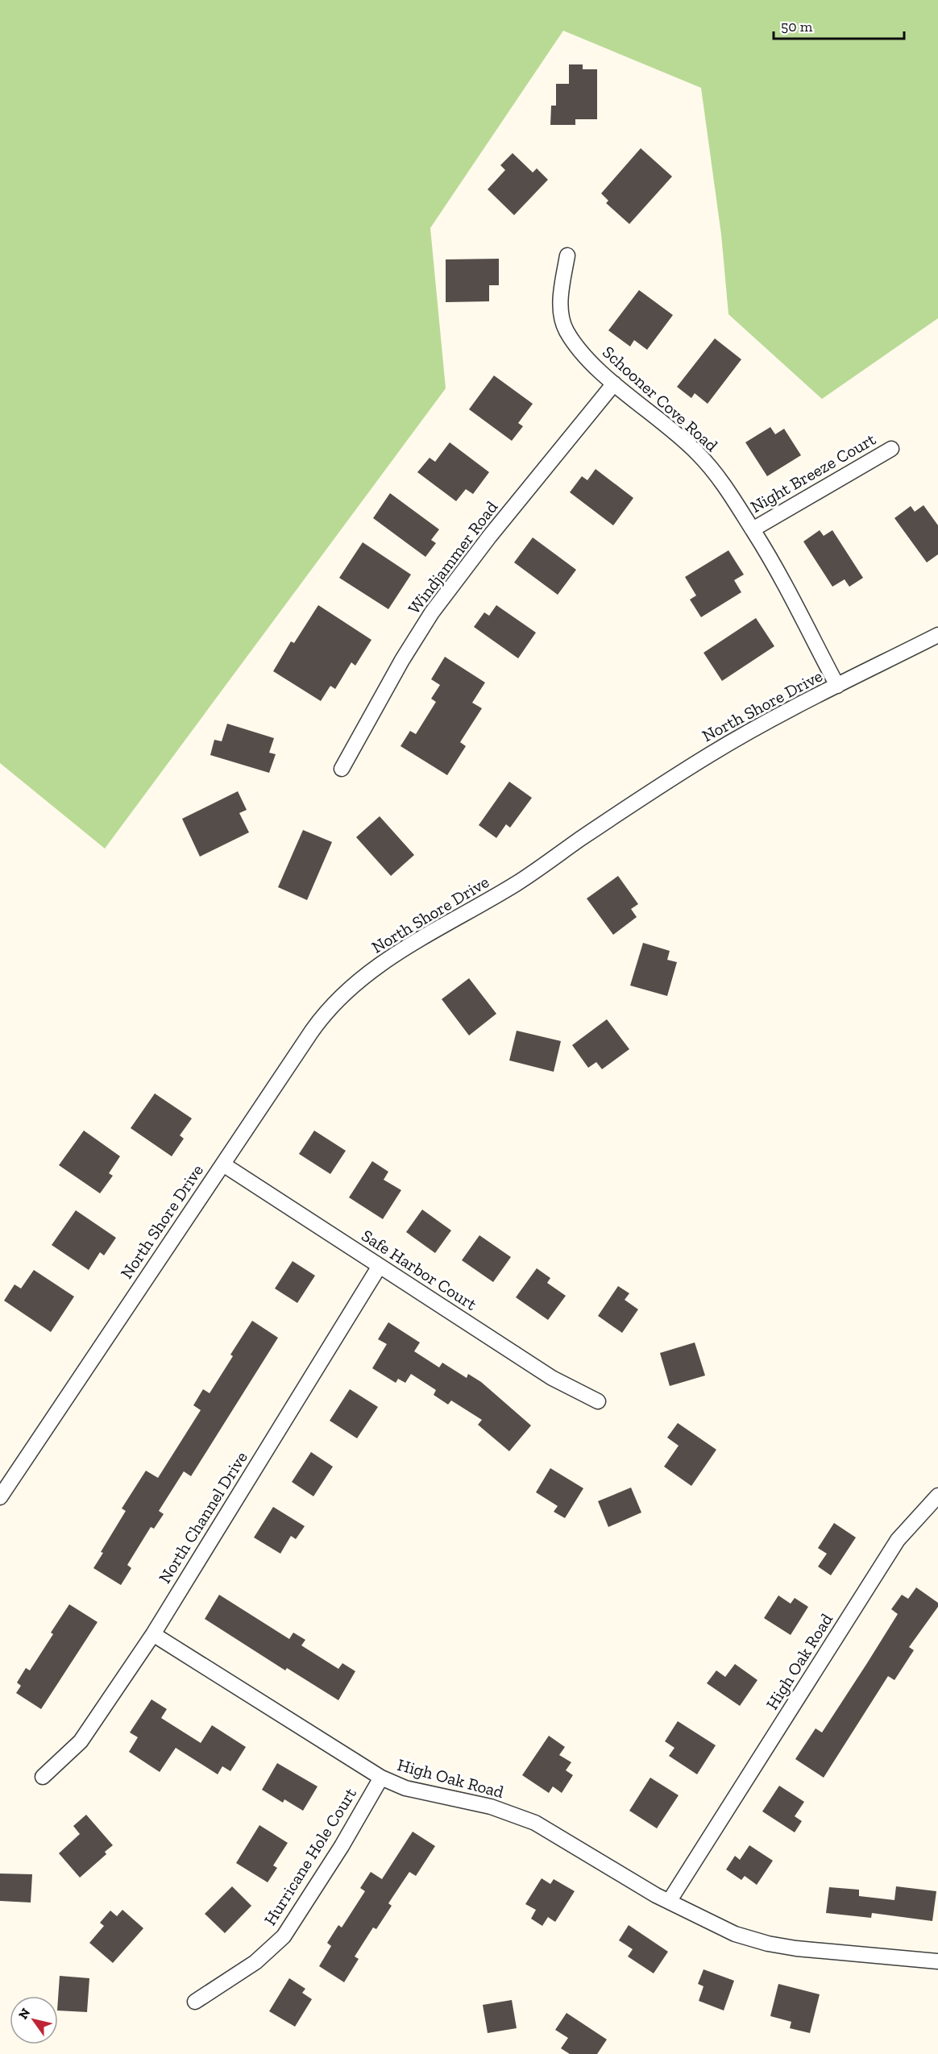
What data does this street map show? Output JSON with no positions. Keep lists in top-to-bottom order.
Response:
{
  "streets": {
    "street": [
      "Schooner Cove Road",
      "Night Breeze Court",
      "Windjammer Road",
      "North Shore Drive",
      "Safe Harbor Court",
      "North Channel Drive",
      "High Oak Road",
      "Hurricane Hole Court"
    ]
  },
  "crossings": [
    ["Schooner Cove Road", "Night Breeze Court"],
    ["Schooner Cove Road", "Windjammer Road"],
    ["Schooner Cove Road", "North Shore Drive"],
    ["North Shore Drive", "Safe Harbor Court"],
    ["Safe Harbor Court", "North Channel Drive"],
    ["North Channel Drive", "High Oak Road"],
    ["High Oak Road", "Hurricane Hole Court"]
  ],
  "scale_bar": "50 m",
  "north": "top left"
}
